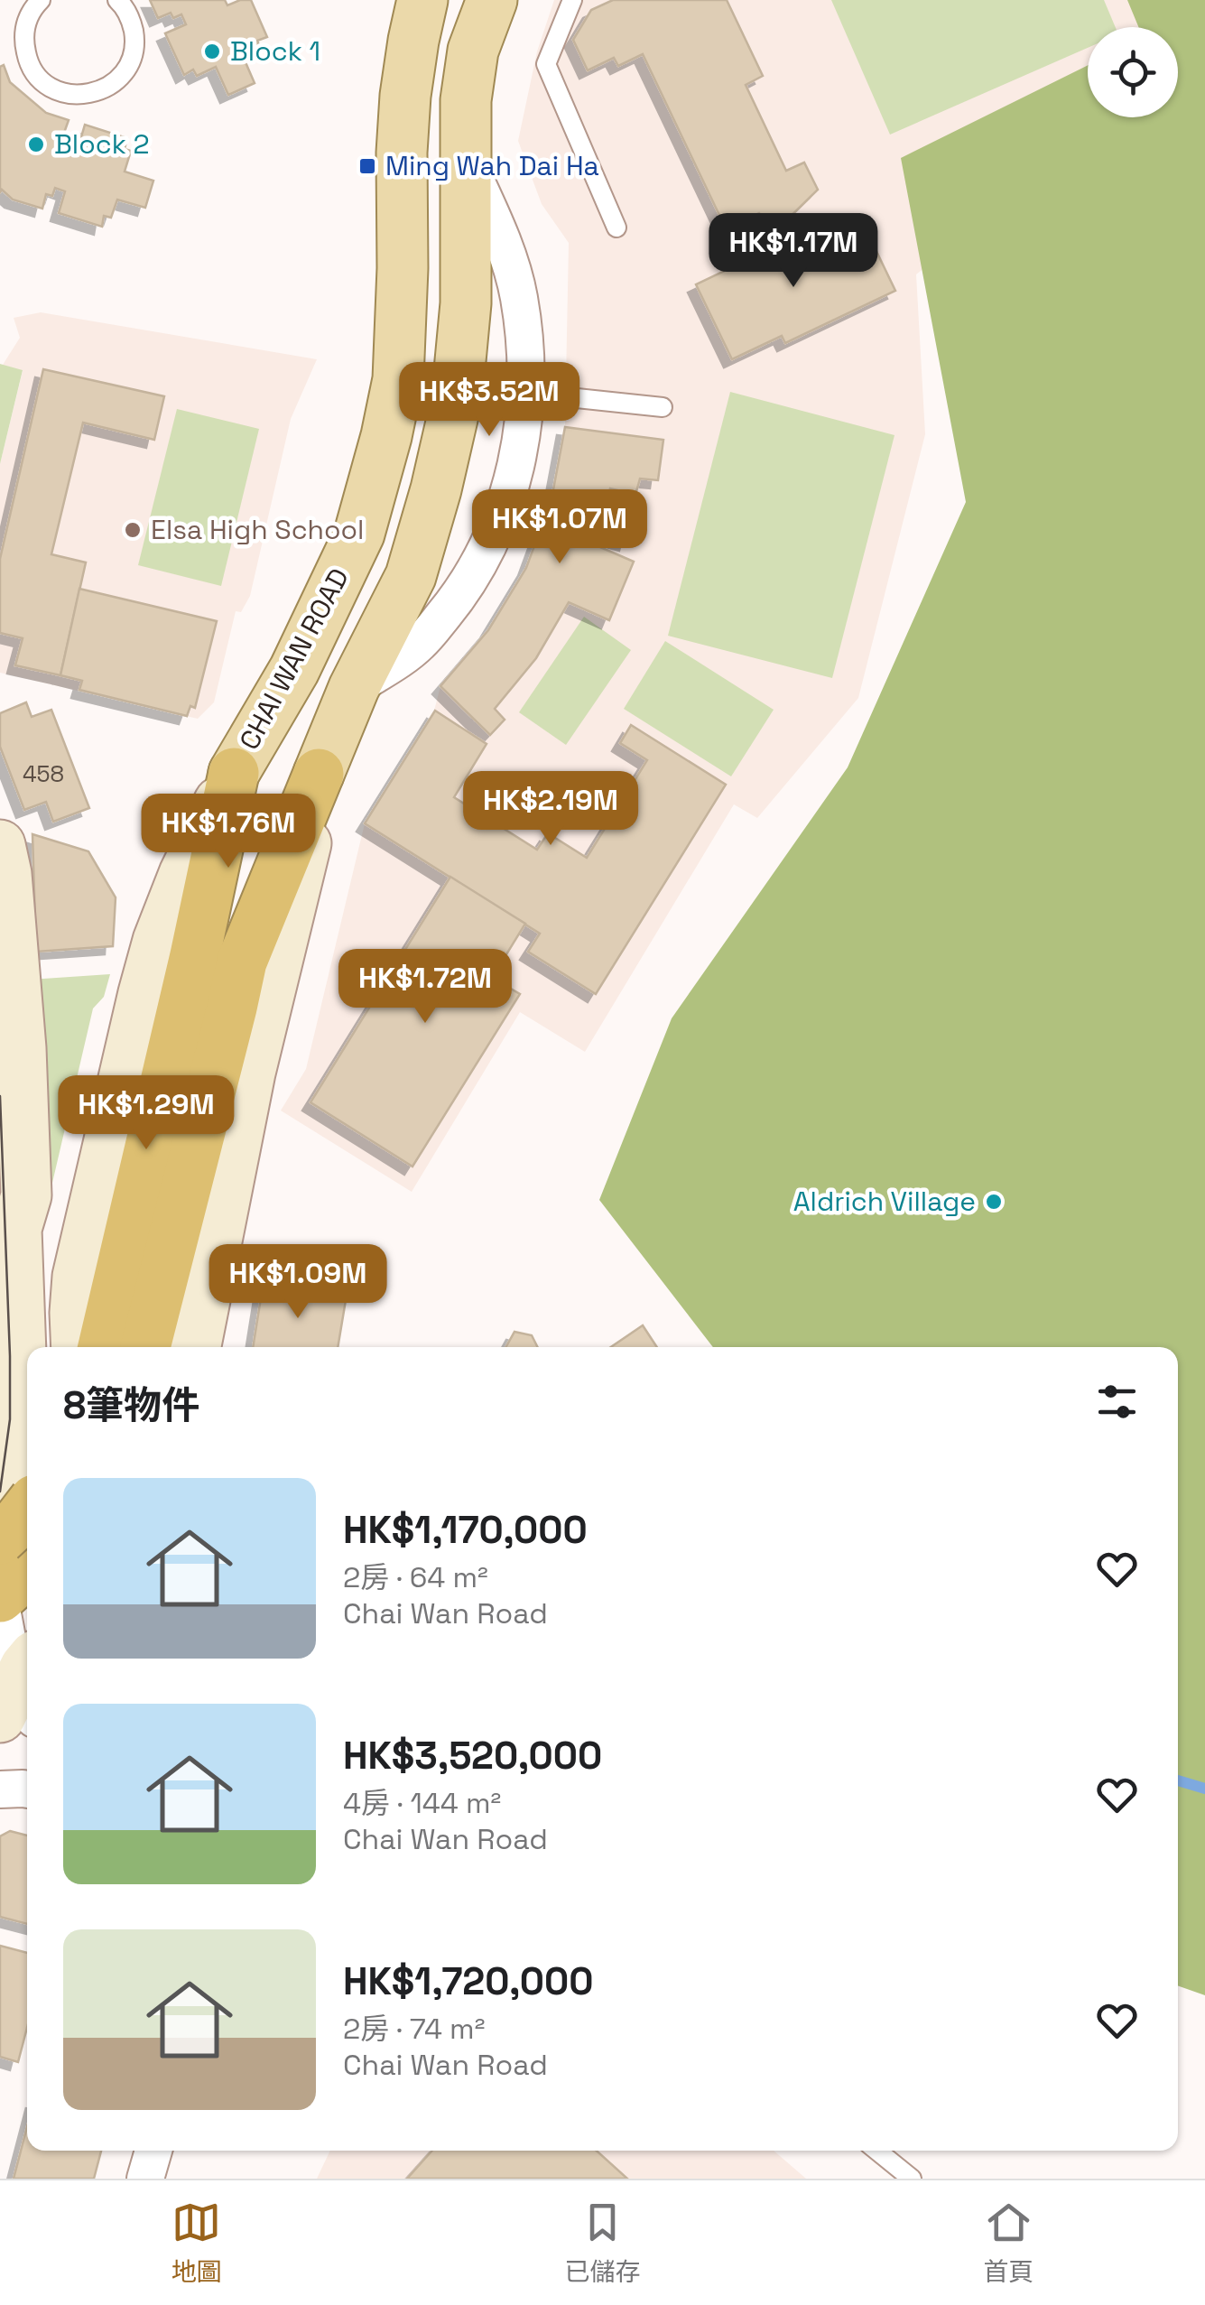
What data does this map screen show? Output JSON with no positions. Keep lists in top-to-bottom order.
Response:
{
  "streets": {
    "main road": ["CHAI WAN ROAD"]
  },
  "places": {
    "other": [
      "Block 1",
      "Block 2",
      "Elsa High School",
      "Aldrich Village"
    ],
    "transit": ["Ming Wah Dai Ha"]
  },
  "house_numbers": ["458"],
  "page": {
    "price": [
      "HK$1.17M",
      "HK$3.52M",
      "HK$1.07M",
      "HK$2.19M",
      "HK$1.76M",
      "HK$1.72M",
      "HK$1.29M",
      "HK$1.09M"
    ],
    "heading": "8筆物件",
    "list": [
      {
        "name": "HK$1,170,000",
        "note": "2房 · 64 m² · Chai Wan Road"
      },
      {
        "name": "HK$3,520,000",
        "note": "4房 · 144 m² · Chai Wan Road"
      },
      {
        "name": "HK$1,720,000",
        "note": "2房 · 74 m² · Chai Wan Road"
      }
    ],
    "tabs": ["地圖", "已儲存", "首頁"]
  }
}
